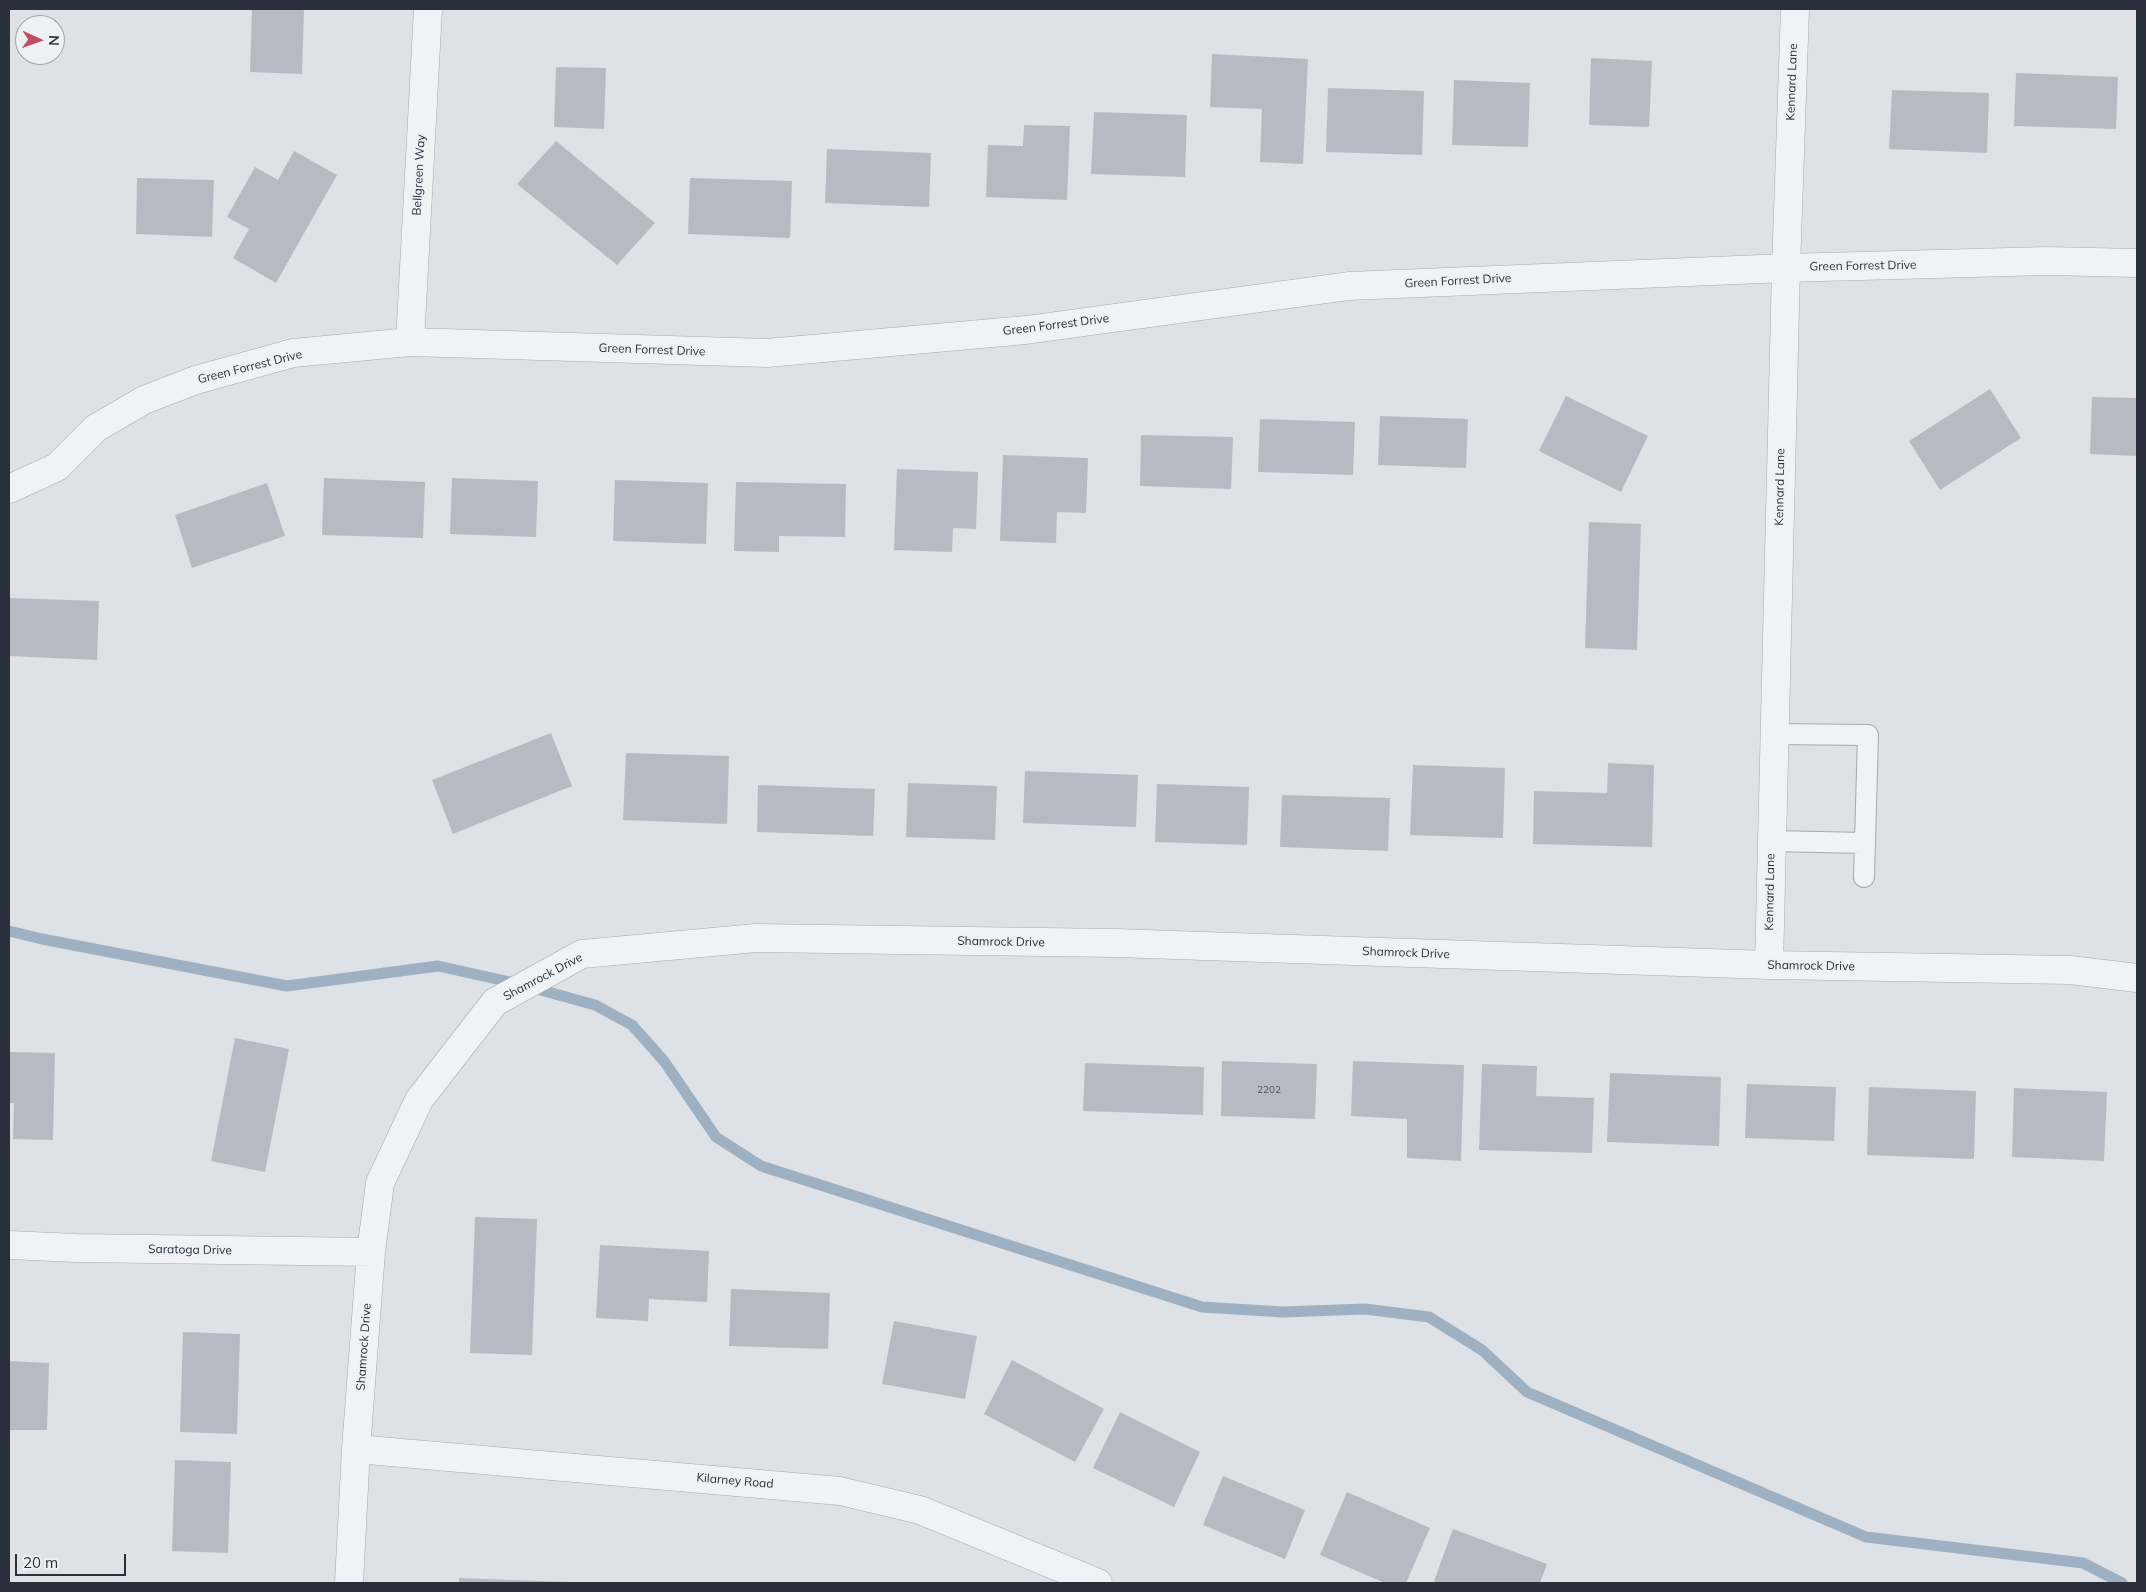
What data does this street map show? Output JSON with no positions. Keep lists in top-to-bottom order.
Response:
{
  "streets": {
    "street": [
      "Kennard Lane",
      "Bellgreen Way",
      "Green Forrest Drive",
      "Shamrock Drive",
      "Saratoga Drive",
      "Kilarney Road"
    ]
  },
  "crossings": [
    ["Kennard Lane", "Green Forrest Drive"],
    ["Kennard Lane", "Shamrock Drive"],
    ["Bellgreen Way", "Green Forrest Drive"],
    ["Shamrock Drive", "Saratoga Drive"],
    ["Shamrock Drive", "Kilarney Road"]
  ],
  "house_numbers": ["2202"],
  "scale_bar": "20 m",
  "north": "right"
}
